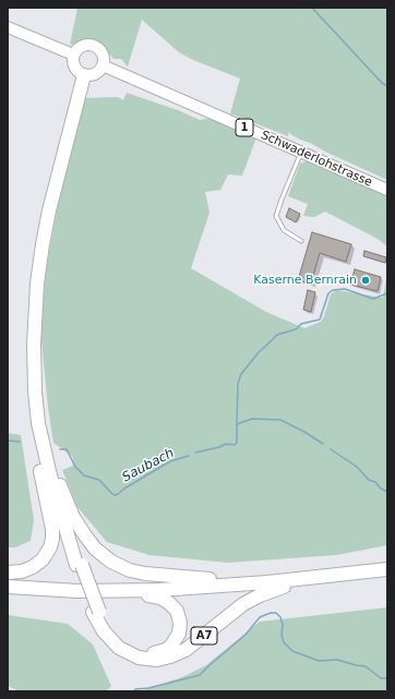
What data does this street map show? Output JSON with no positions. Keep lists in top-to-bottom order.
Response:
{
  "streets": {
    "highway": ["A7"],
    "main road": ["1", "Schwaderlohstrasse"]
  },
  "water": ["Saubach"],
  "places": ["Kaserne Bernrain"]
}
